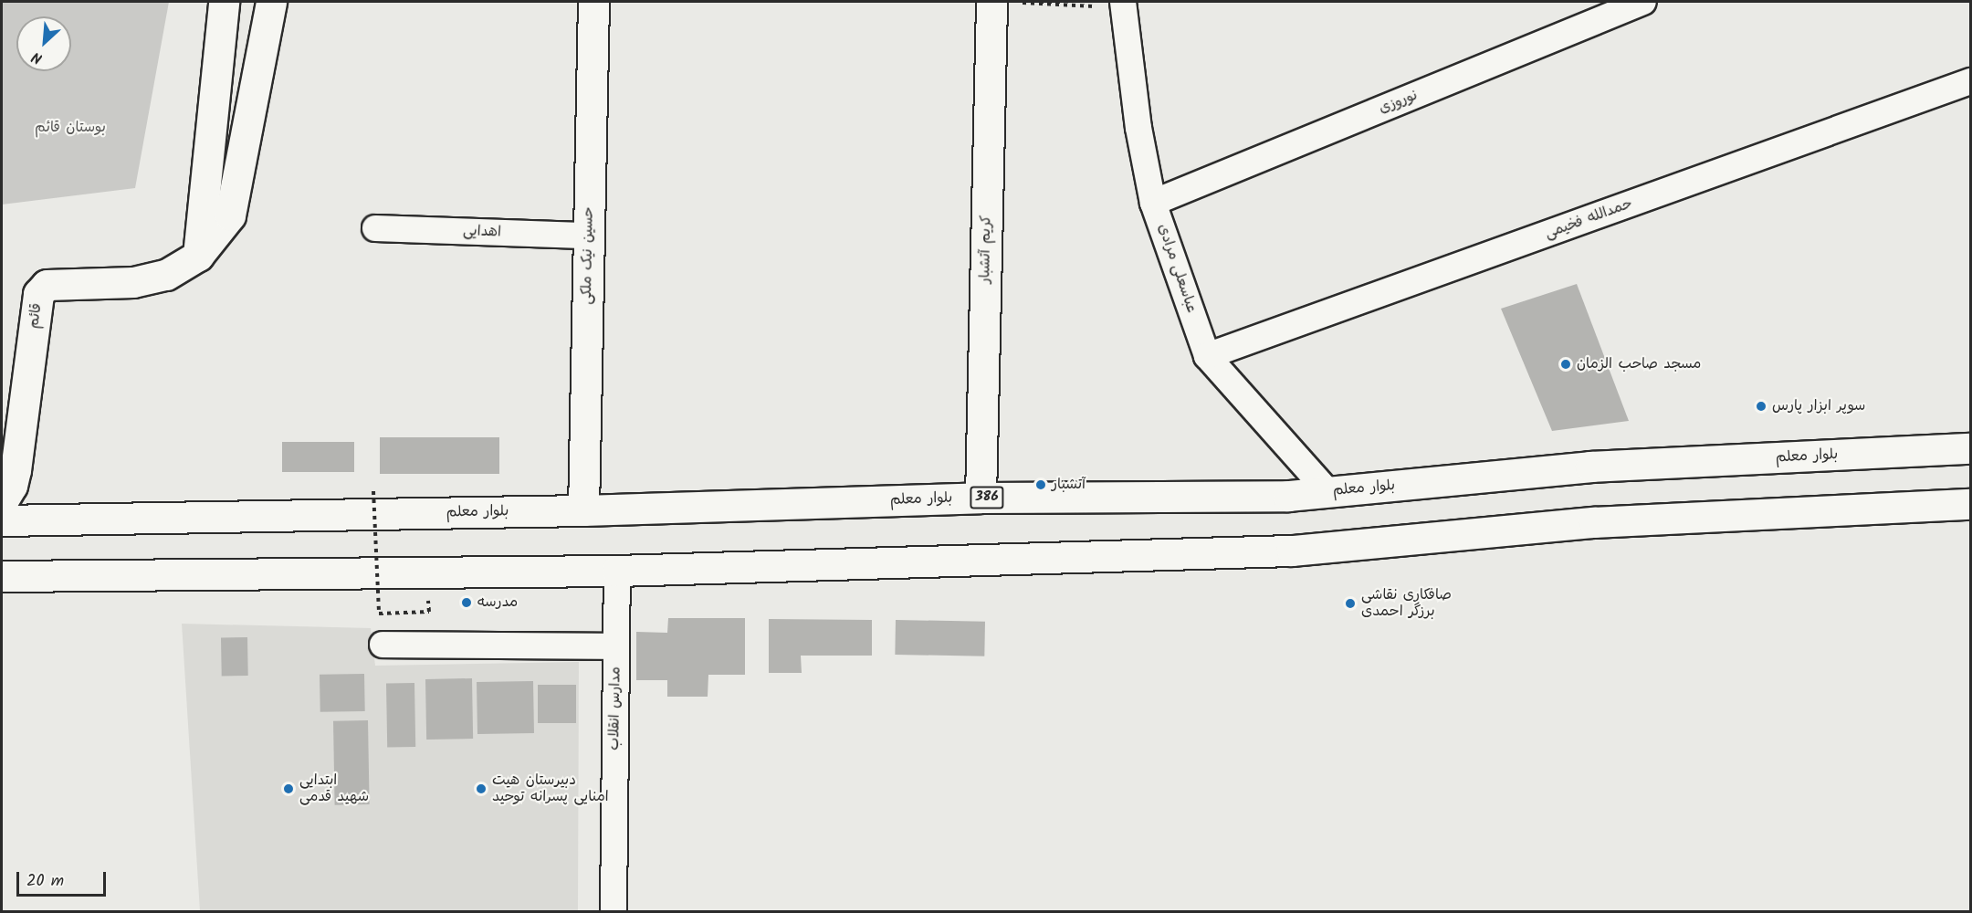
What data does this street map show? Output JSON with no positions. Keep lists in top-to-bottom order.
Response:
{
  "streets": {
    "main road": [
      "کریم آتشبار",
      "حسین نیک ملکی",
      "قائم",
      "بلوار معلم",
      "386"
    ],
    "street": [
      "نوروزی",
      "حمدالله فخیمی",
      "اهدایی",
      "عباسعلی مرادی",
      "مدارس انقلاب"
    ]
  },
  "crossings": [
    ["نوروزی", "عباسعلی مرادی"],
    ["حمدالله فخیمی", "عباسعلی مرادی"],
    ["اهدایی", "حسین نیک ملکی"],
    ["کریم آتشبار", "بلوار معلم"],
    ["حسین نیک ملکی", "بلوار معلم"],
    ["عباسعلی مرادی", "بلوار معلم"]
  ],
  "parks": ["بوستان قائم"],
  "places": [
    "مسجد صاحب الزمان",
    "سوپر ابزار پارس",
    "آتشبار",
    "مدرسه",
    "صافکاری نقاشی برزگر احمدی",
    "ابتدایی شهید قدمی",
    "دبیرستان هیت امنایی پسرانه توحید"
  ],
  "scale_bar": "20 m",
  "north": "bottom left"
}
